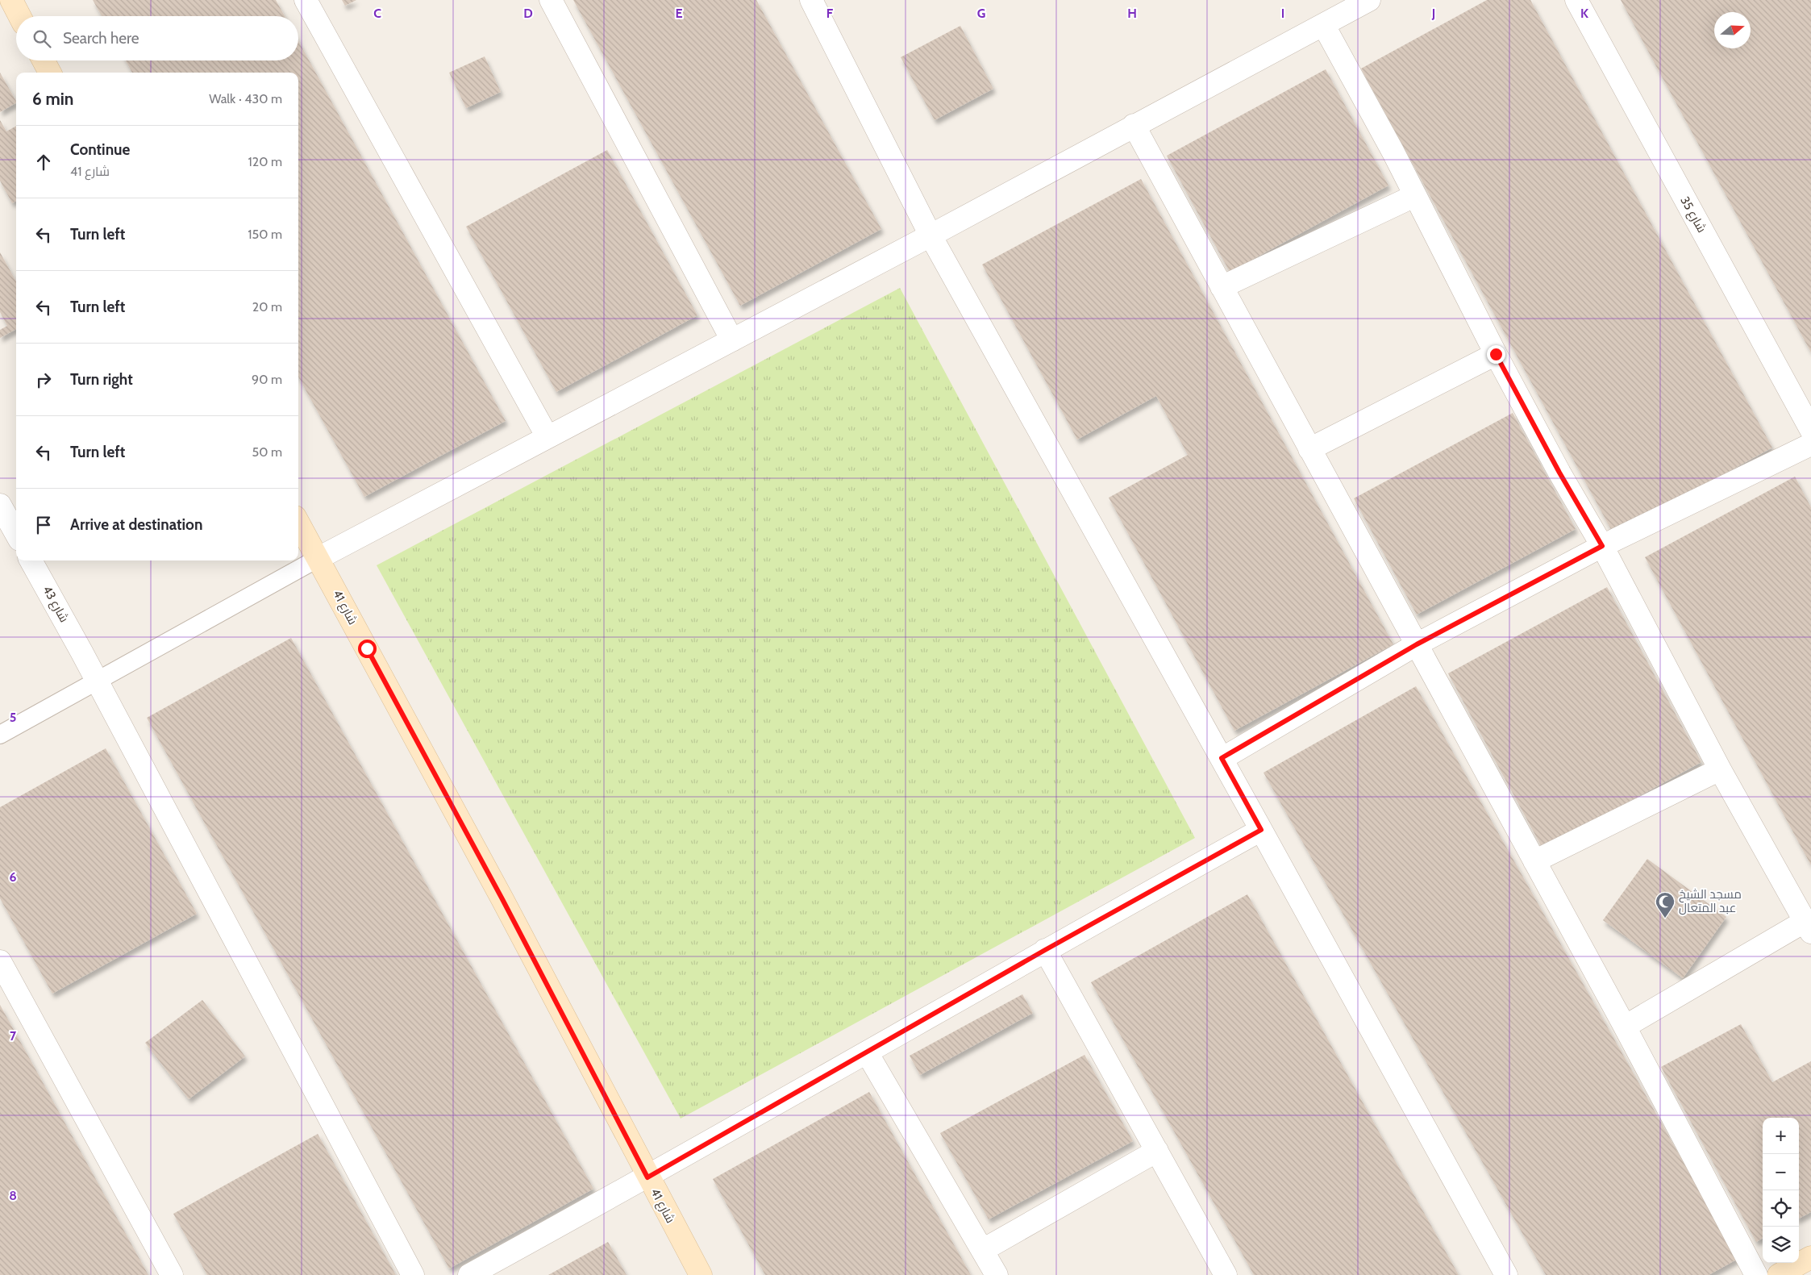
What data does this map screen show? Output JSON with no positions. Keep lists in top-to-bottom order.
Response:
{
  "streets": {
    "main road": ["شارع 41"],
    "street": ["شارع 35", "شارع 43"]
  },
  "places": {
    "mosque": ["مسجد الشيخ عبد المتعال"]
  },
  "north": "right",
  "page": {
    "search": "Search here",
    "heading": ["6 min", "Walk · 430 m"],
    "list": [
      ["Continue", "شارع 41", "120 m"],
      ["Turn left", "150 m"],
      ["Turn left", "20 m"],
      ["Turn right", "90 m"],
      ["Turn left", "50 m"],
      "Arrive at destination"
    ],
    "map_buttons": ["+", "−"]
  },
  "grid": {
    "columns": [
      "C",
      "D",
      "E",
      "F",
      "G",
      "H",
      "I",
      "J",
      "K"
    ],
    "rows": [
      "5",
      "6",
      "7",
      "8"
    ]
  }
}
